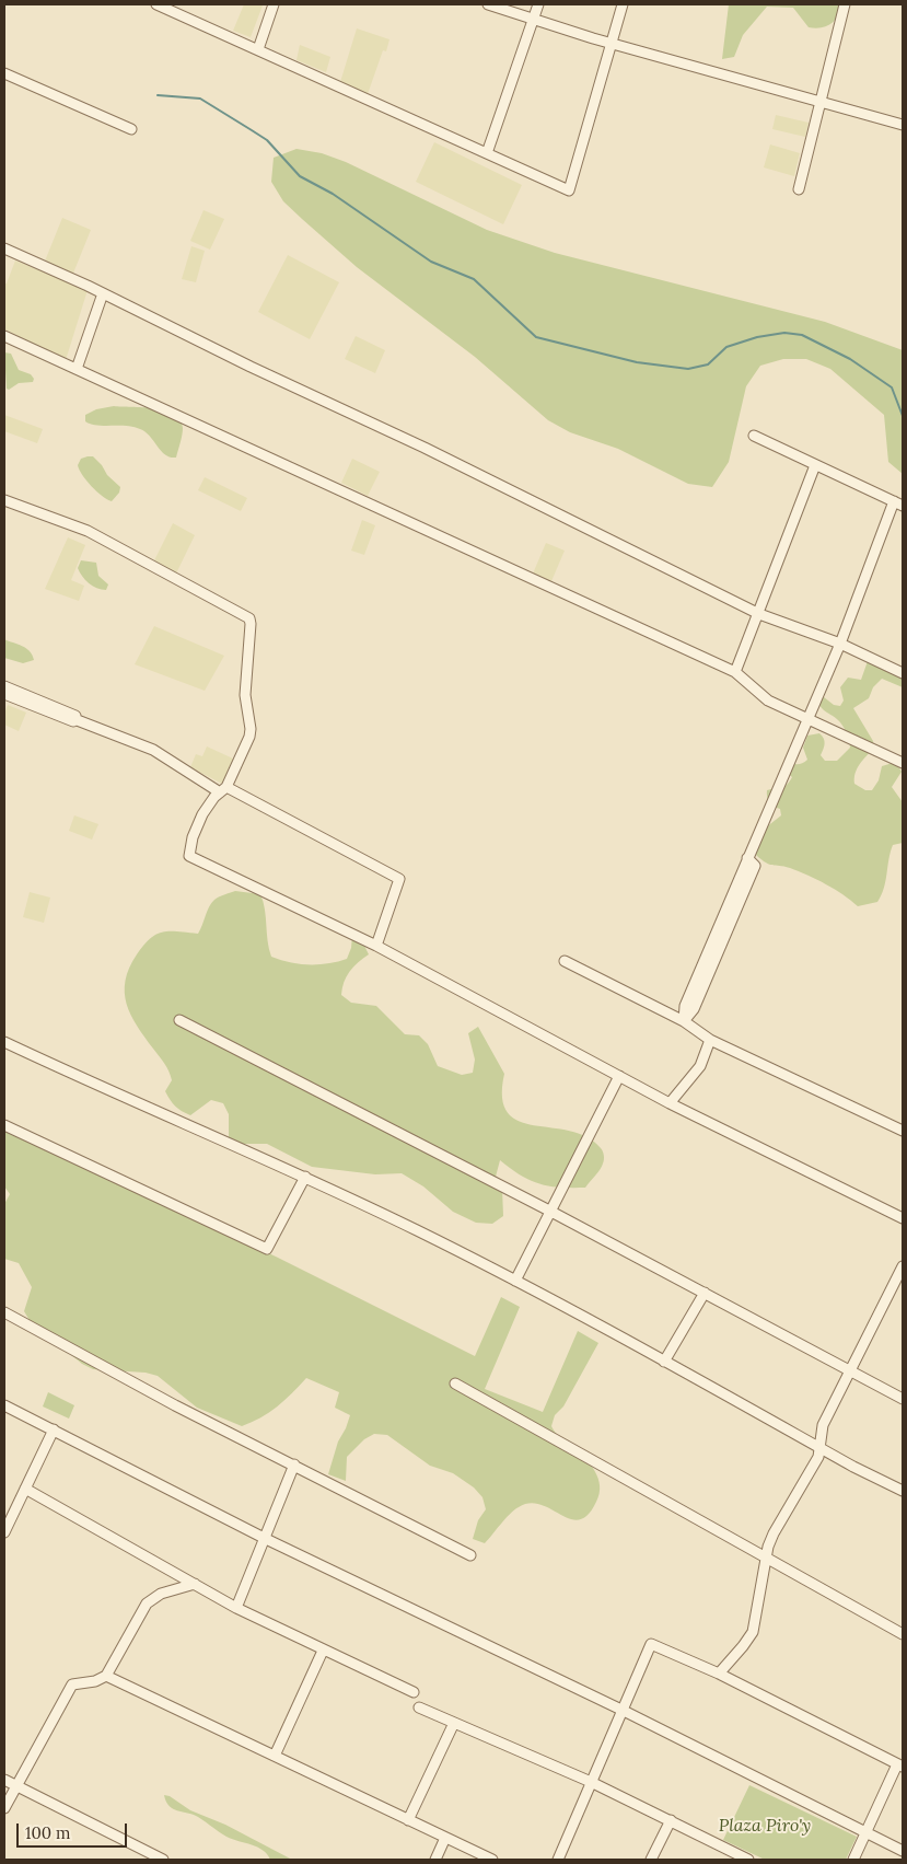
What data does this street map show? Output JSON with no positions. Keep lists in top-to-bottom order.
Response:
{
  "parks": ["Plaza Piro'y"],
  "scale_bar": "100 m"
}
